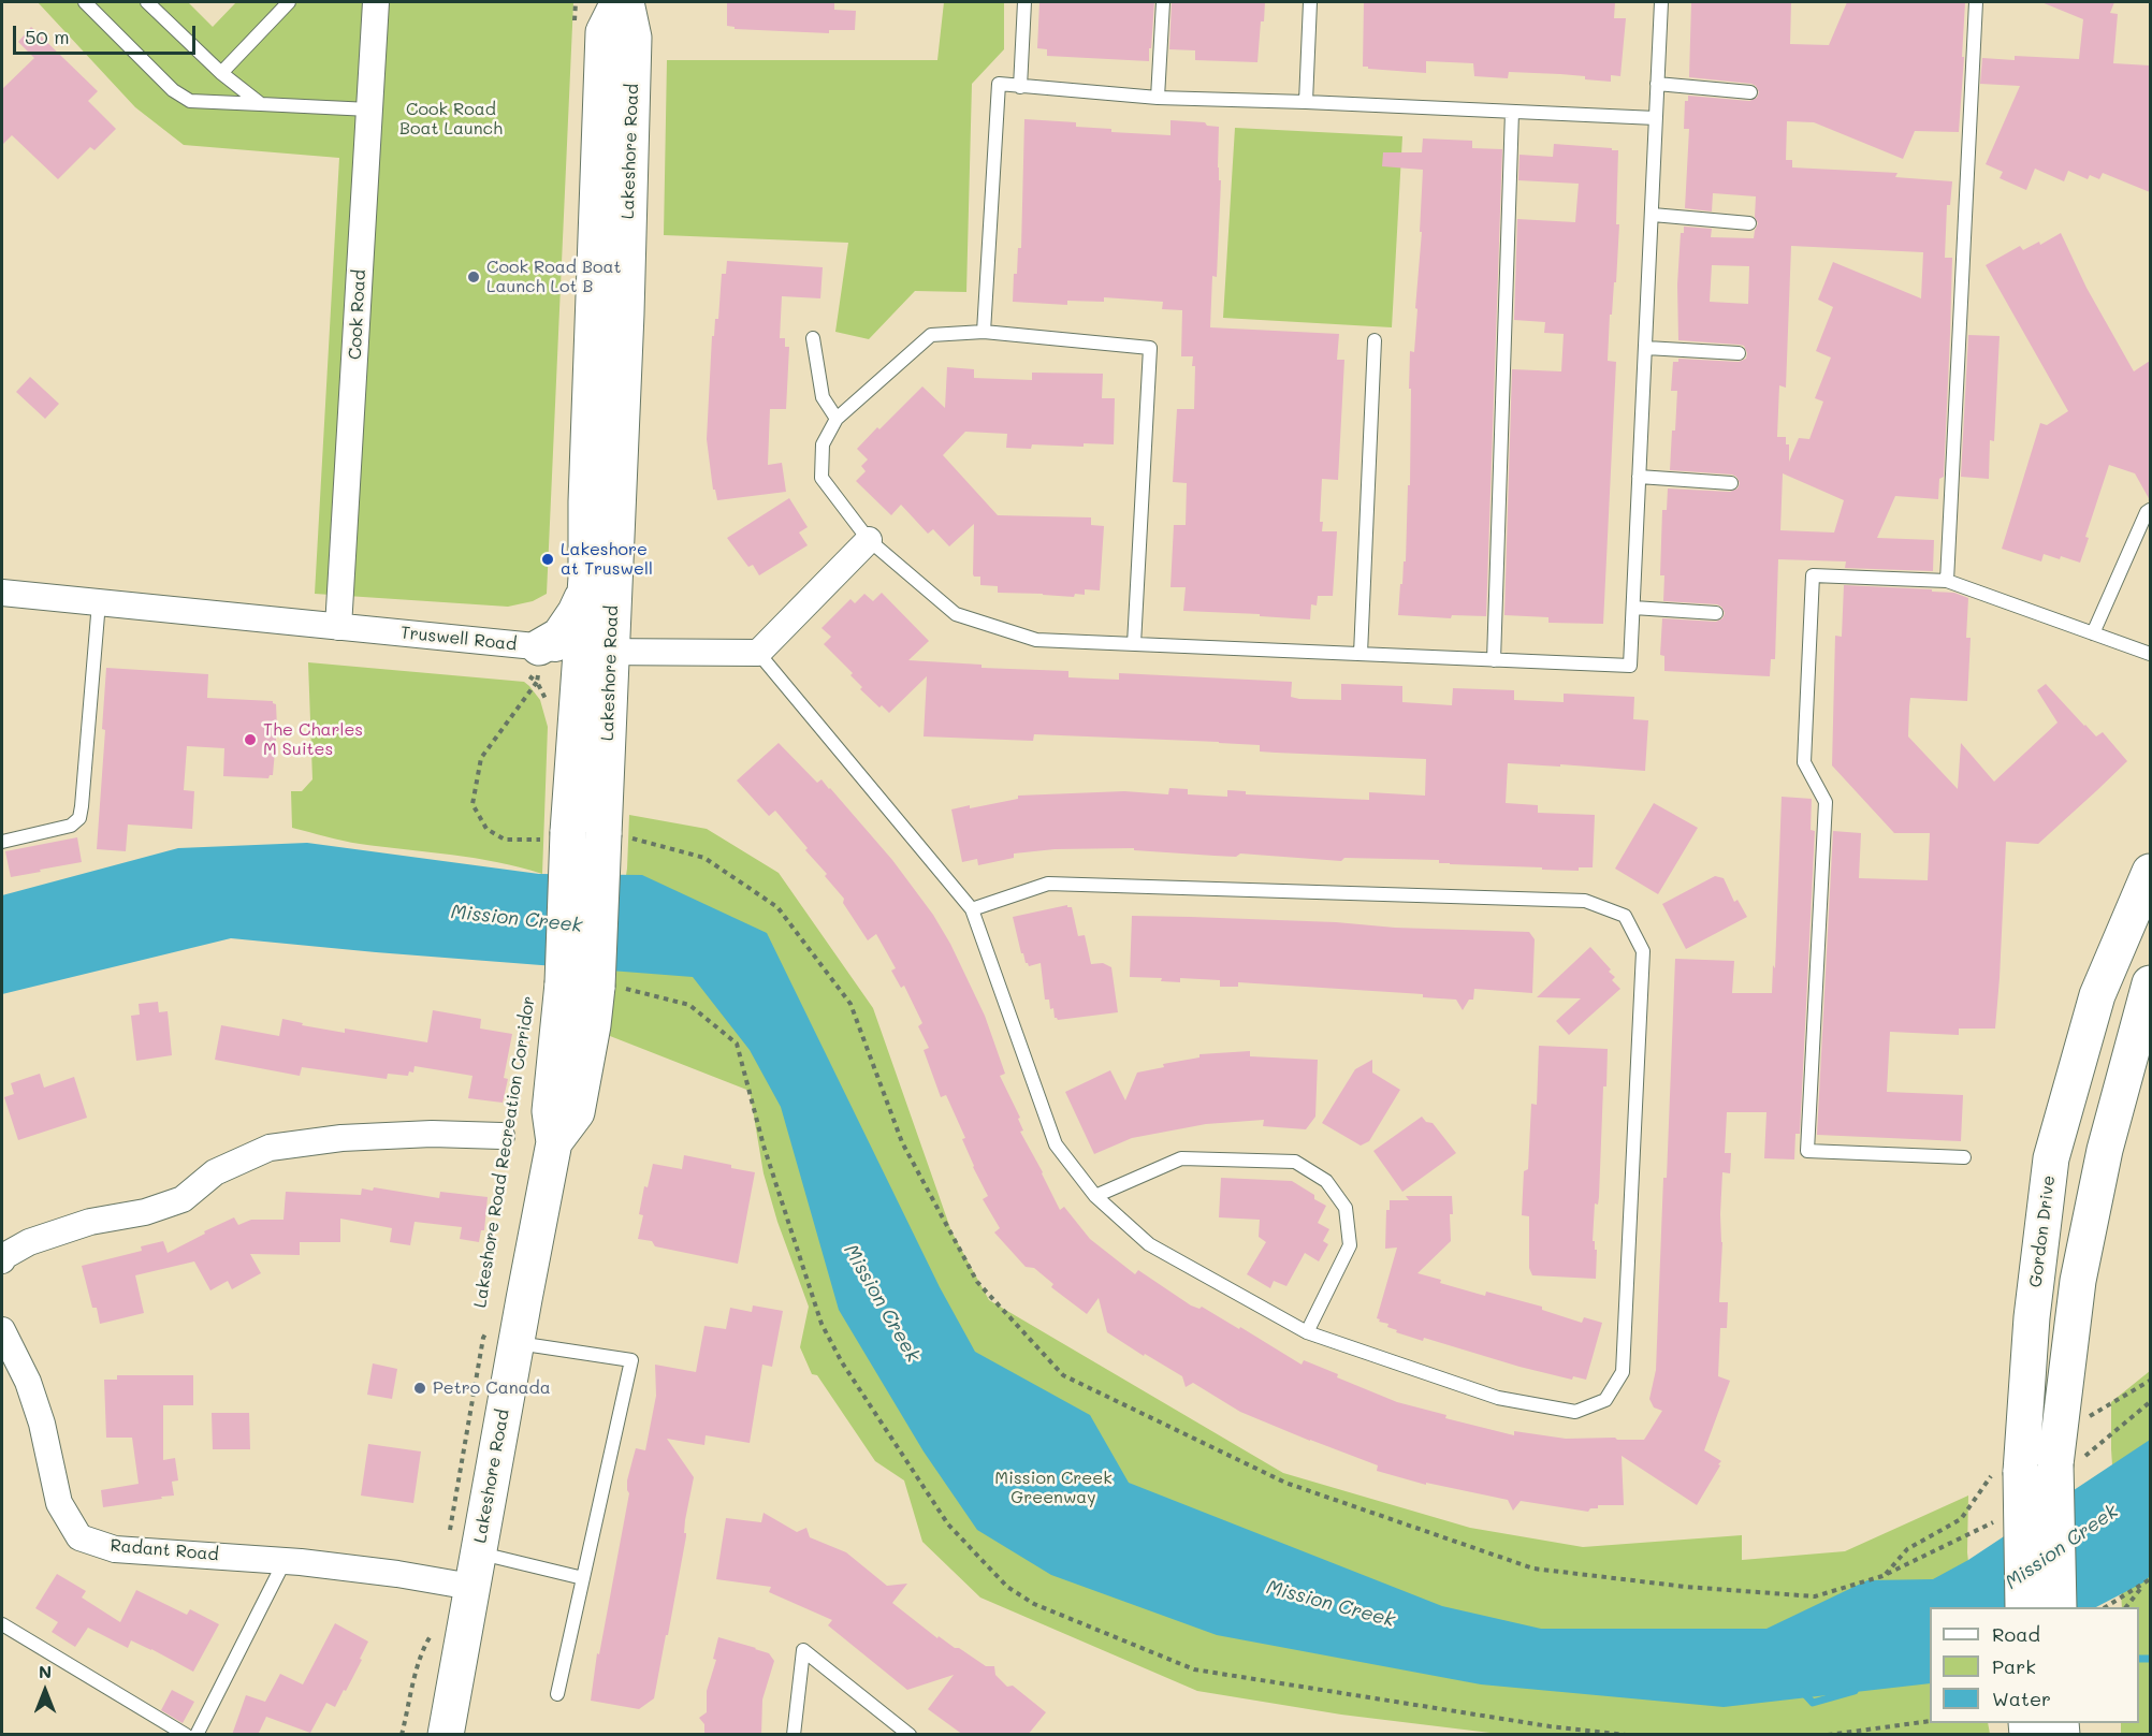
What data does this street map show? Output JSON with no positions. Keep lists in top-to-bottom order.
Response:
{
  "streets": {
    "main road": ["Lakeshore Road", "Gordon Drive"],
    "street": ["Cook Road", "Truswell Road", "Radant Road"],
    "path": ["Lakeshore Road Recreation Corridor"]
  },
  "crossings": [
    ["Lakeshore Road", "Truswell Road"],
    ["Lakeshore Road", "Lakeshore Road Recreation Corridor"],
    ["Lakeshore Road", "Radant Road"],
    ["Cook Road", "Truswell Road"]
  ],
  "water": ["Mission Creek"],
  "parks": ["Cook Road Boat Launch", "Mission Creek Greenway"],
  "places": [
    "Cook Road Boat Launch Lot B",
    "Lakeshore at Truswell",
    "The Charles M Suites",
    "Petro Canada"
  ],
  "legend": ["Road", "Park", "Water"],
  "scale_bar": "50 m",
  "north": "top"
}
